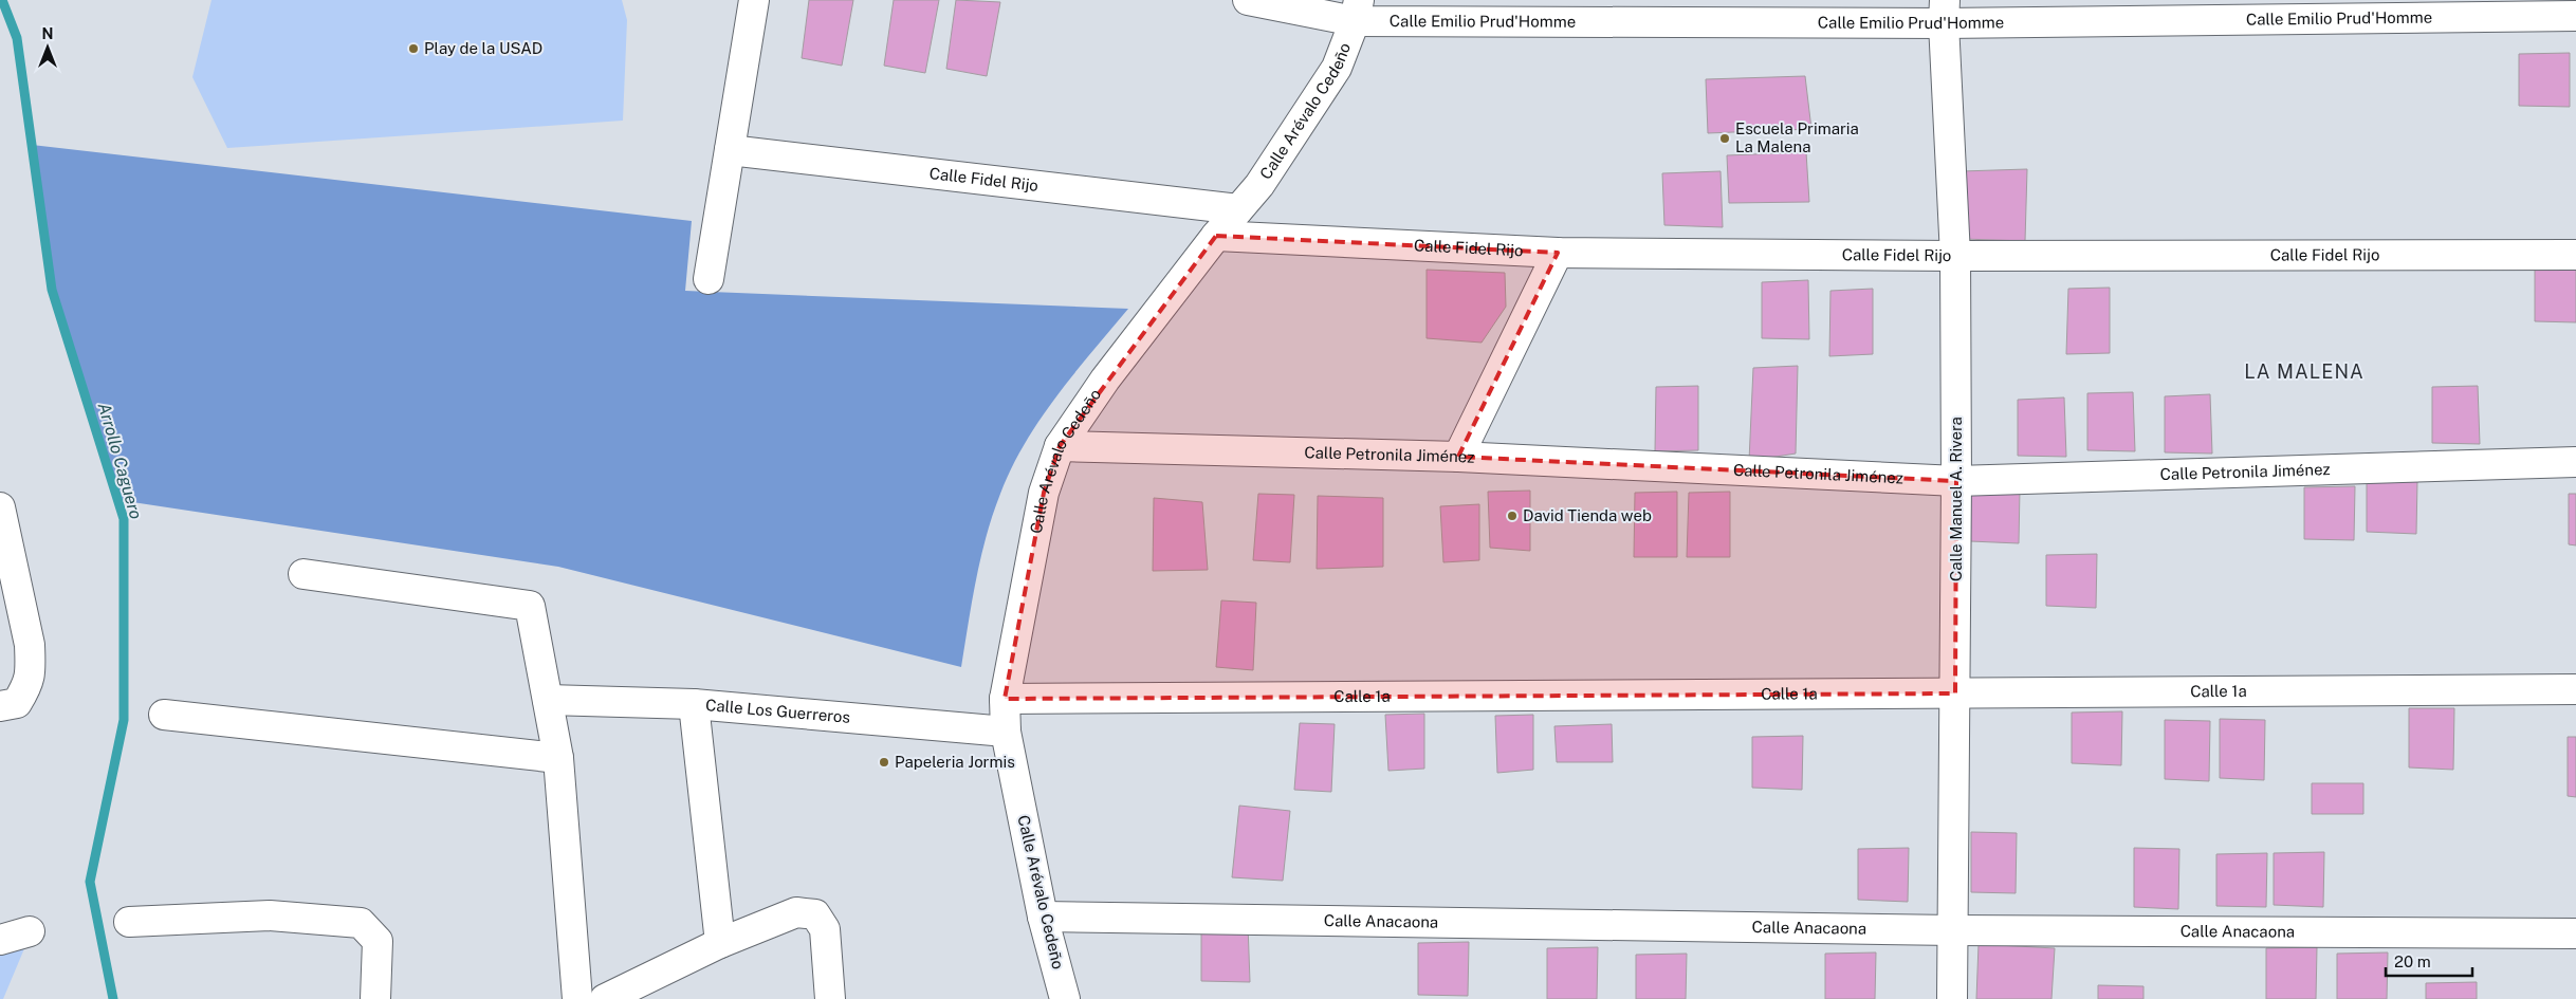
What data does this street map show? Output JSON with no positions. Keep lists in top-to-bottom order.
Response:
{
  "streets": {
    "street": [
      "Calle Emilio Prud'Homme",
      "Calle Arévalo Cedeño",
      "Calle Fidel Rijo",
      "Calle Petronila Jiménez",
      "Calle Manuel A. Rivera",
      "Calle 1a",
      "Calle Los Guerreros",
      "Calle Anacaona"
    ]
  },
  "crossings": [
    ["Calle Emilio Prud'Homme", "Calle Arévalo Cedeño"],
    ["Calle Emilio Prud'Homme", "Calle Manuel A. Rivera"],
    ["Calle Arévalo Cedeño", "Calle Fidel Rijo"],
    ["Calle Arévalo Cedeño", "Calle Petronila Jiménez"],
    ["Calle Arévalo Cedeño", "Calle 1a"],
    ["Calle Arévalo Cedeño", "Calle Los Guerreros"],
    ["Calle Arévalo Cedeño", "Calle Anacaona"],
    ["Calle Fidel Rijo", "Calle Manuel A. Rivera"],
    ["Calle Petronila Jiménez", "Calle Manuel A. Rivera"],
    ["Calle Manuel A. Rivera", "Calle 1a"],
    ["Calle Manuel A. Rivera", "Calle Anacaona"]
  ],
  "districts": ["LA MALENA"],
  "water": ["Arrollo Caguero"],
  "places": [
    "Play de la USAD",
    "Escuela Primaria La Malena",
    "David Tienda web",
    "Papeleria Jormis"
  ],
  "scale_bar": "20 m",
  "north": "top"
}
